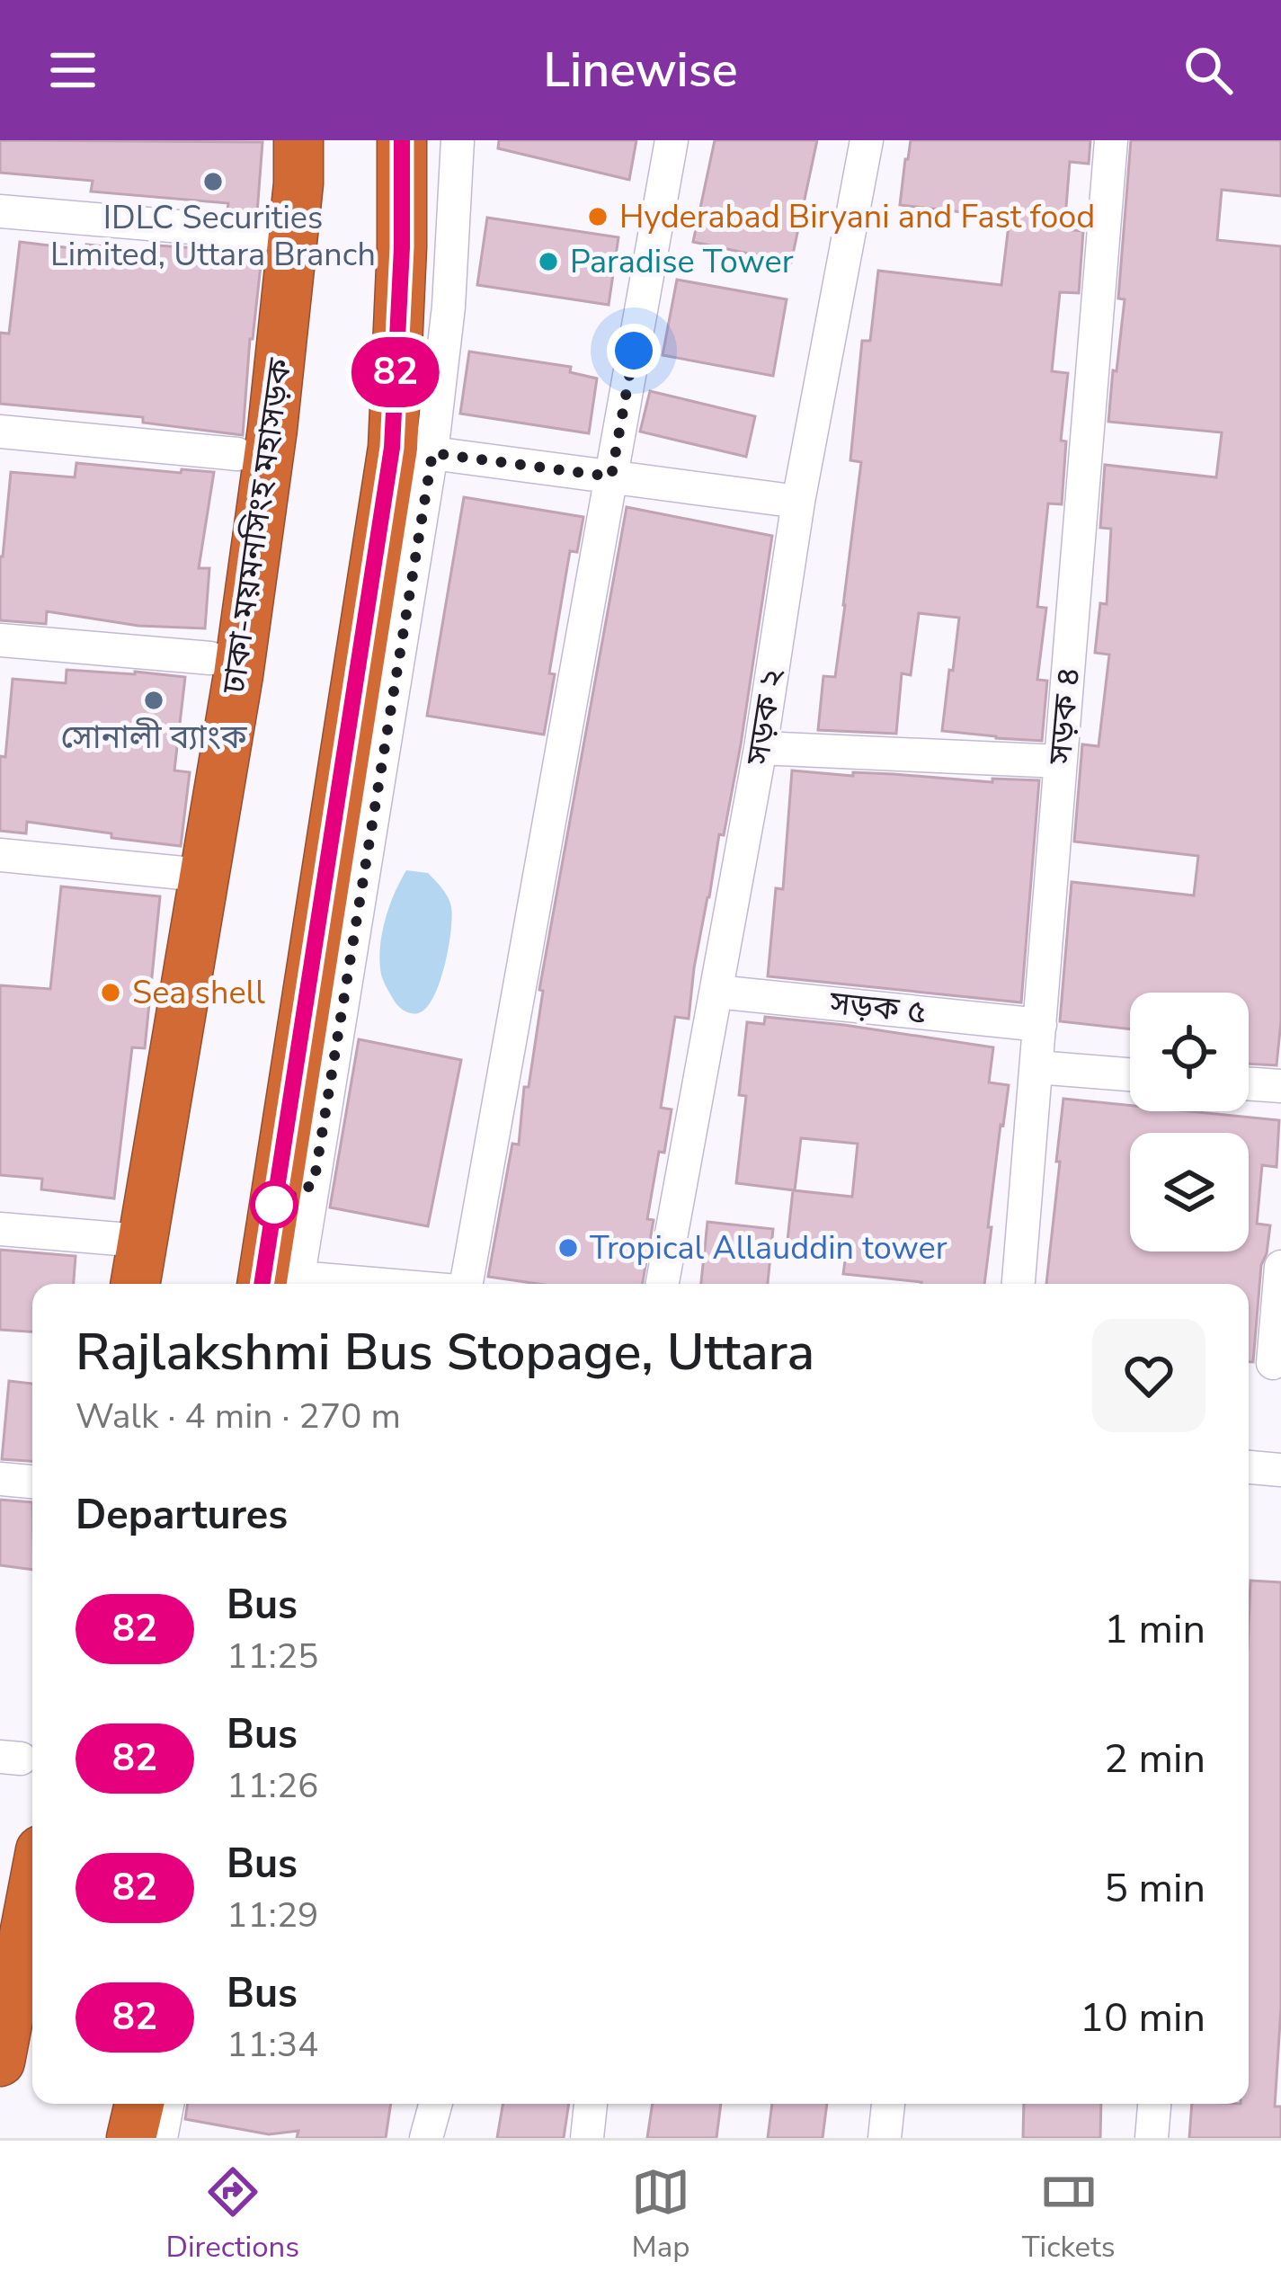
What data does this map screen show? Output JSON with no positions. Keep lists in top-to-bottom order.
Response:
{
  "streets": {
    "highway": ["ঢাকা-ময়মনসিংহ মহাসড়ক"],
    "street": ["সড়ক ৪", "সড়ক ২", "সড়ক ৫"]
  },
  "crossings": [
    ["সড়ক ৪", "সড়ক ৫"],
    ["সড়ক ২", "সড়ক ৫"]
  ],
  "places": [
    "IDLC Securities Limited, Uttara Branch",
    "Hyderabad Biryani and Fast food",
    "Paradise Tower",
    "সোনালী ব্যাংক",
    "Sea shell",
    "Tropical Allauddin tower"
  ],
  "lines": ["bus line 82"],
  "page": {
    "header": "Linewise",
    "on_map": "82",
    "heading": [
      ["Rajlakshmi Bus Stopage, Uttara", "Walk · 4 min · 270 m"],
      "Departures"
    ],
    "list": [
      {
        "mark": "82",
        "name": "Bus",
        "note": "11:25",
        "value": "1 min"
      },
      {
        "mark": "82",
        "name": "Bus",
        "note": "11:26",
        "value": "2 min"
      },
      {
        "mark": "82",
        "name": "Bus",
        "note": "11:29",
        "value": "5 min"
      },
      {
        "mark": "82",
        "name": "Bus",
        "note": "11:34",
        "value": "10 min"
      }
    ],
    "tabs": ["Directions", "Map", "Tickets"]
  }
}
